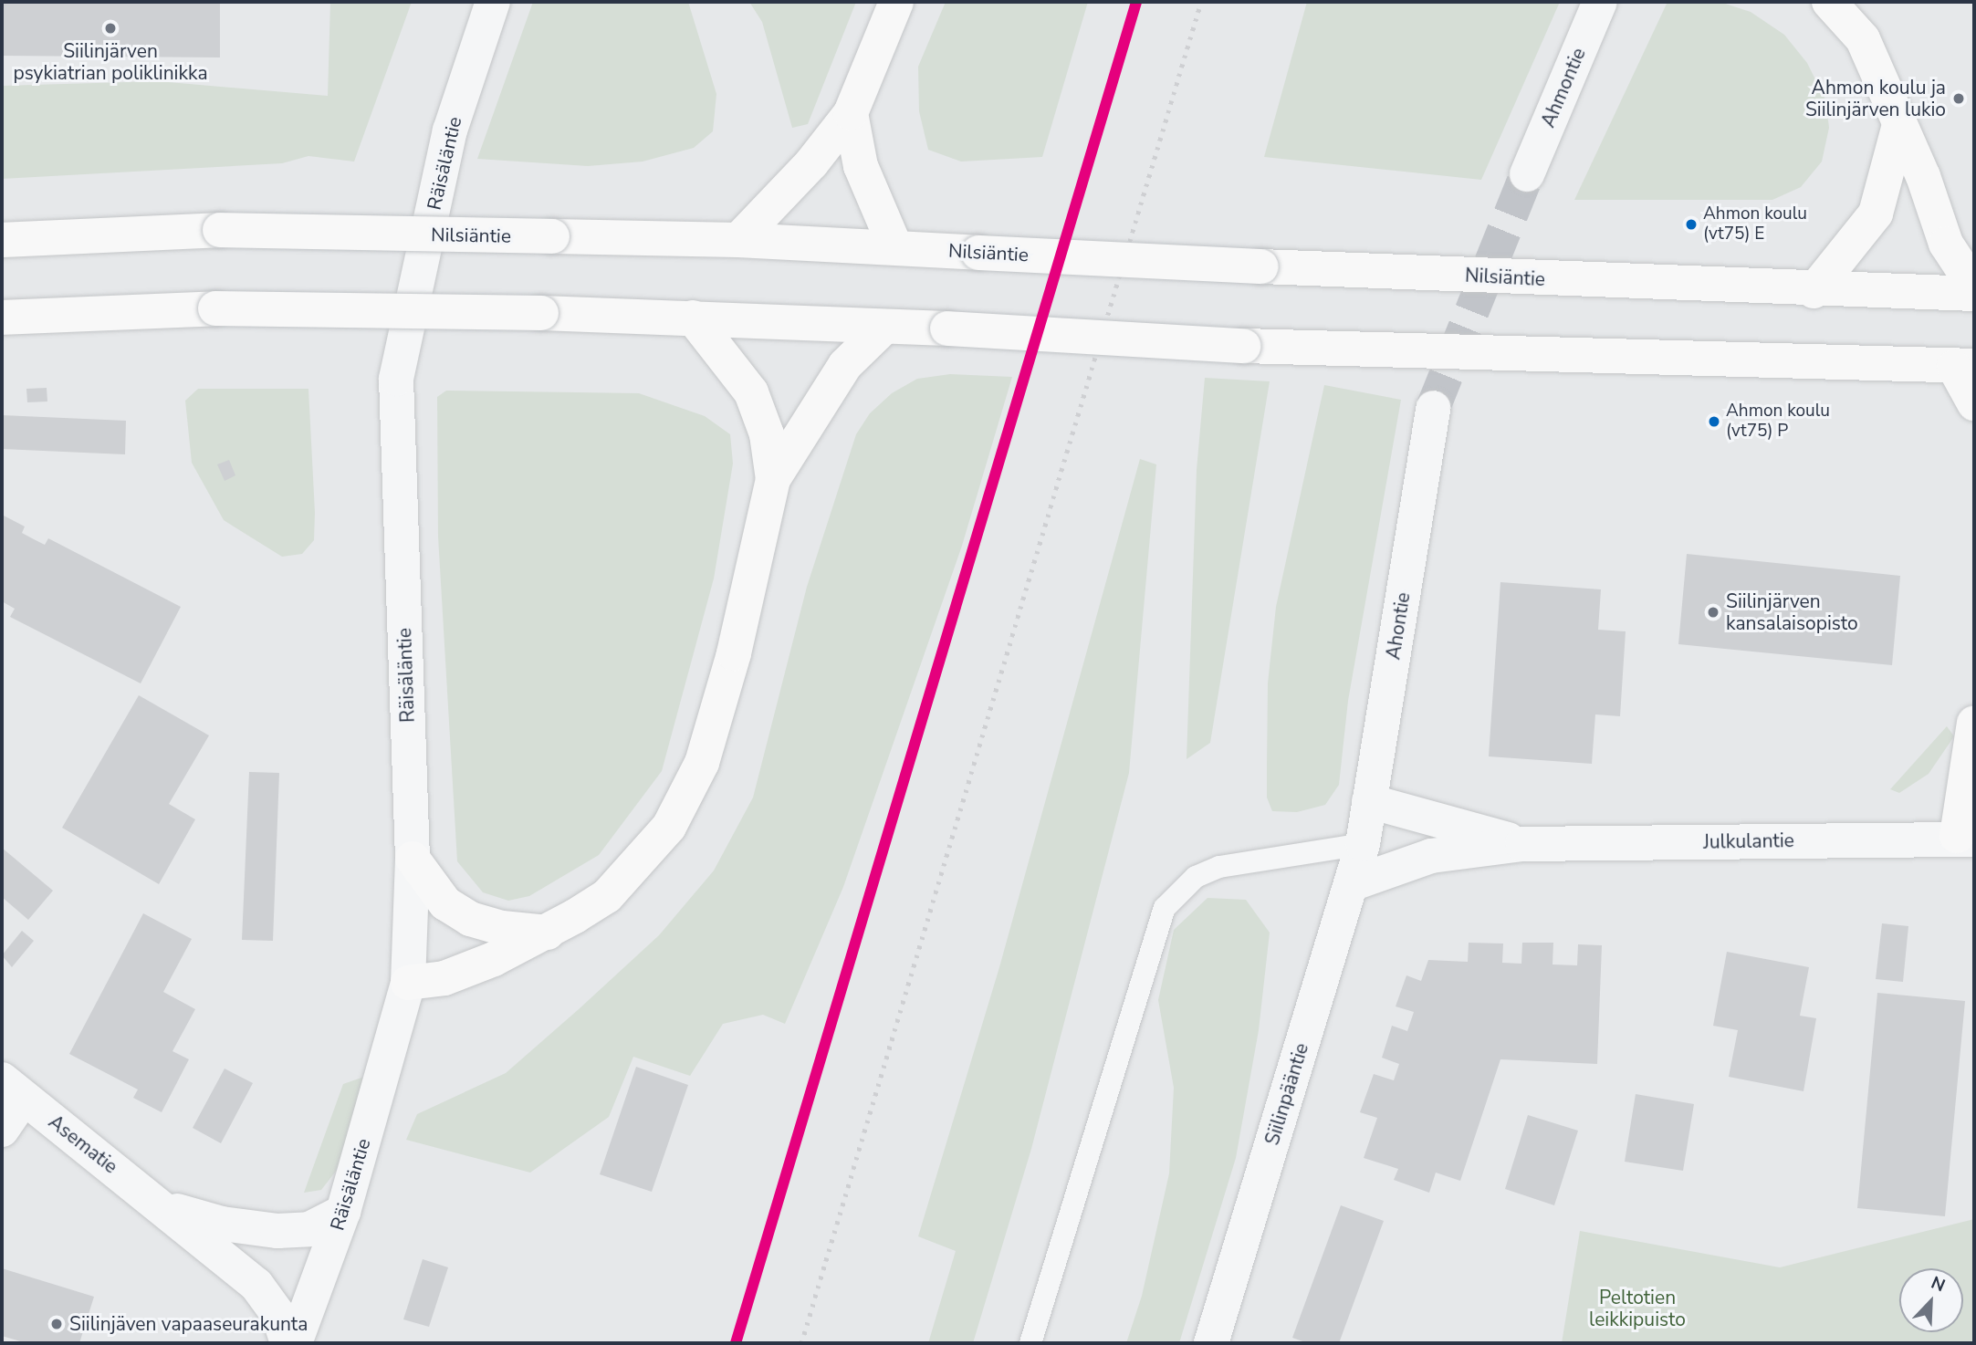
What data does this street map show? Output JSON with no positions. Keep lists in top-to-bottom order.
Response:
{
  "streets": {
    "main road": ["Nilsiäntie"],
    "street": [
      "Ahmontie",
      "Räisäläntie",
      "Ahontie",
      "Julkulantie",
      "Siilinpääntie",
      "Asematie"
    ]
  },
  "crossings": [
    ["Räisäläntie", "Asematie"],
    ["Ahontie", "Julkulantie"],
    ["Ahontie", "Siilinpääntie"],
    ["Julkulantie", "Siilinpääntie"]
  ],
  "parks": ["Peltotien leikkipuisto"],
  "places": [
    "Siilinjärven psykiatrian poliklinikka",
    "Ahmon koulu ja Siilinjärven lukio",
    "Ahmon koulu (vt75) E",
    "Ahmon koulu (vt75) P",
    "Siilinjärven kansalaisopisto",
    "Siilinjäven vapaaseurakunta"
  ],
  "north": "top right"
}
